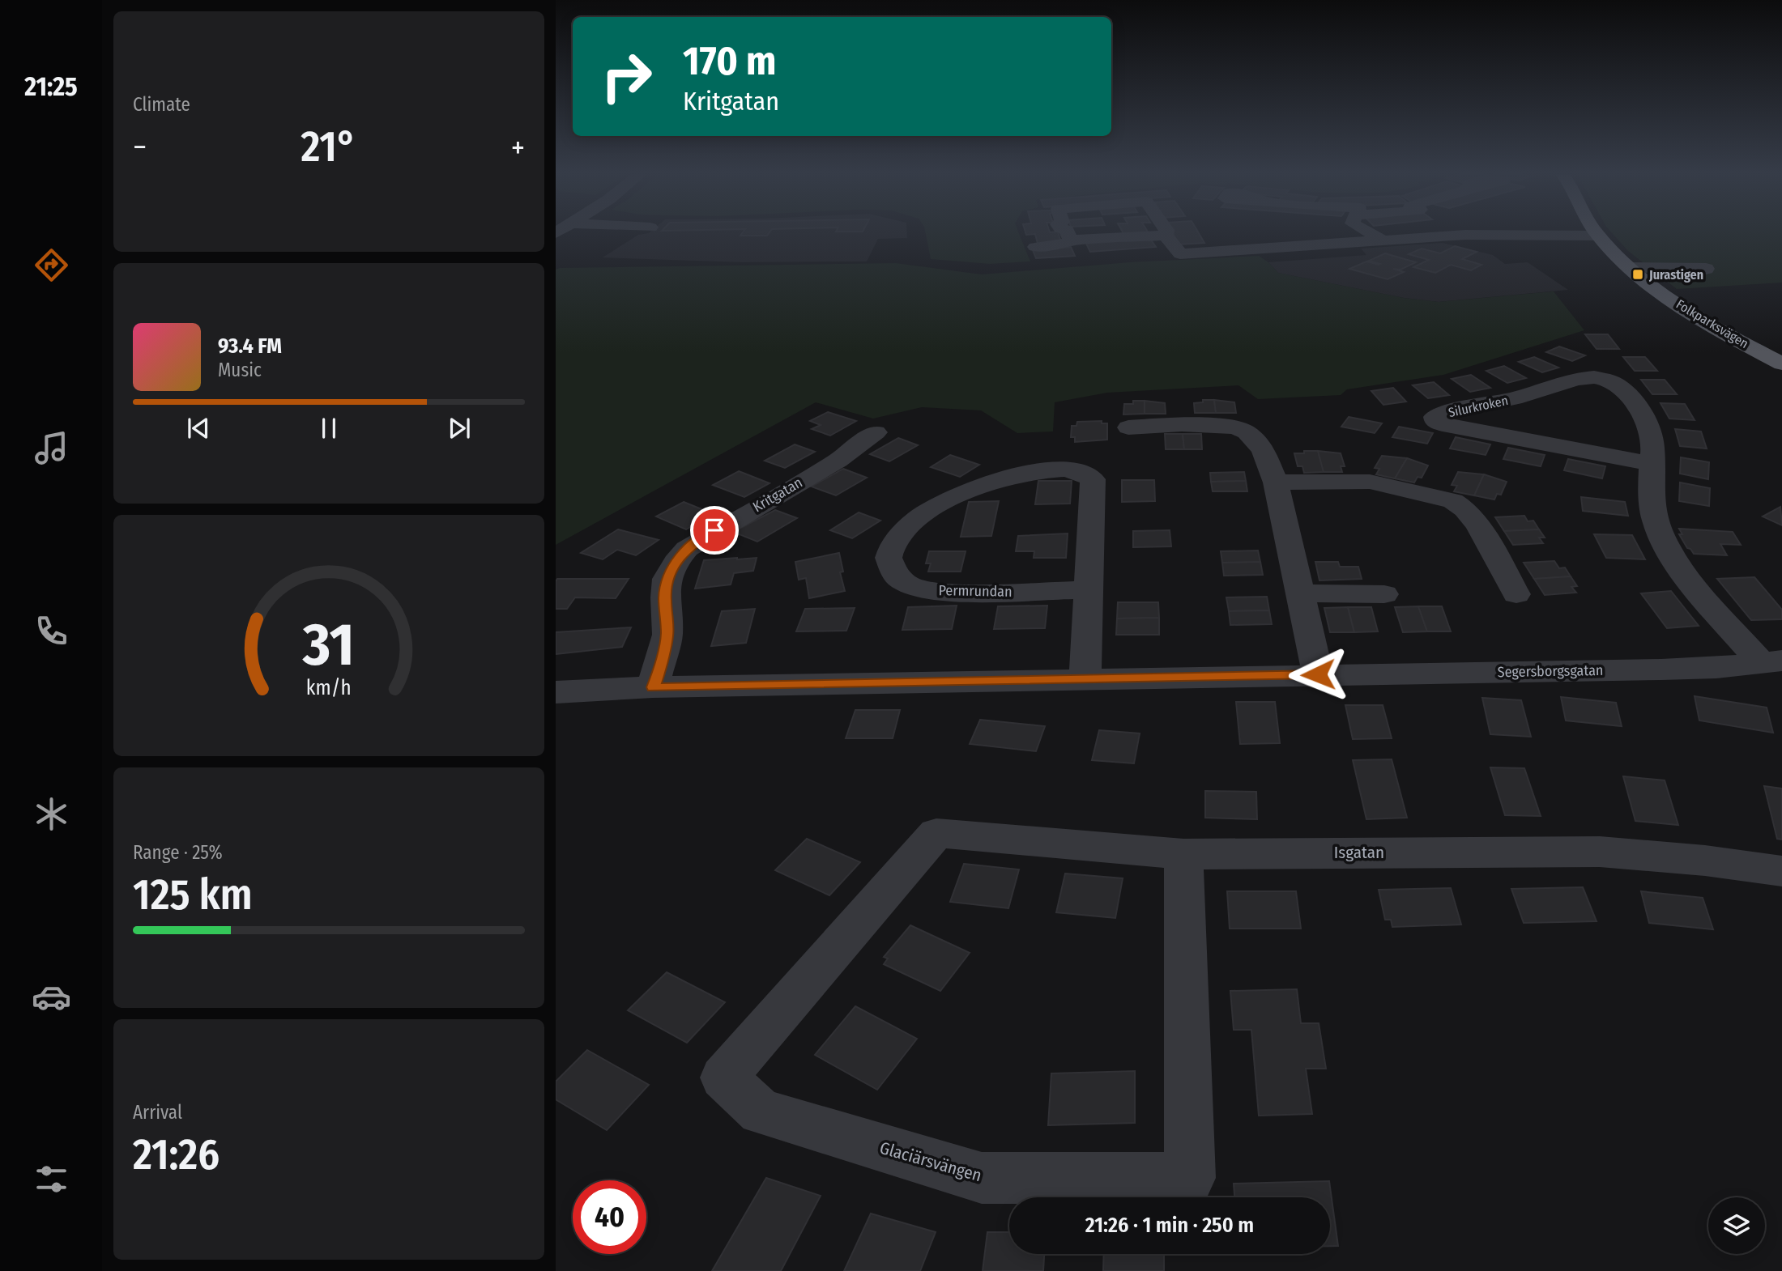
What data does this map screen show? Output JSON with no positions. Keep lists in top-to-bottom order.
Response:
{
  "streets": {
    "main road": ["Folkparksvägen"],
    "street": [
      "Silurkroken",
      "Kritgatan",
      "Permrundan",
      "Segersborgsgatan",
      "Isgatan",
      "Glaciärsvängen"
    ]
  },
  "crossings": [
    ["Silurkroken", "Segersborgsgatan"],
    ["Kritgatan", "Segersborgsgatan"],
    ["Permrundan", "Segersborgsgatan"],
    ["Isgatan", "Glaciärsvängen"]
  ],
  "places": {
    "transit": ["Jurastigen"]
  },
  "page": {
    "tabs": "21:25",
    "tile": [
      "Climate",
      ["Range · 25%", "125 km"],
      ["Arrival", "21:26"]
    ],
    "turn": ["170 m", "Kritgatan"],
    "heat": ["−", "21°", "+"],
    "song": ["93.4 FM", "Music"],
    "limit": "40",
    "trip": "21:26 · 1 min · 250 m",
    "gauge": ["31", "km/h"]
  }
}
